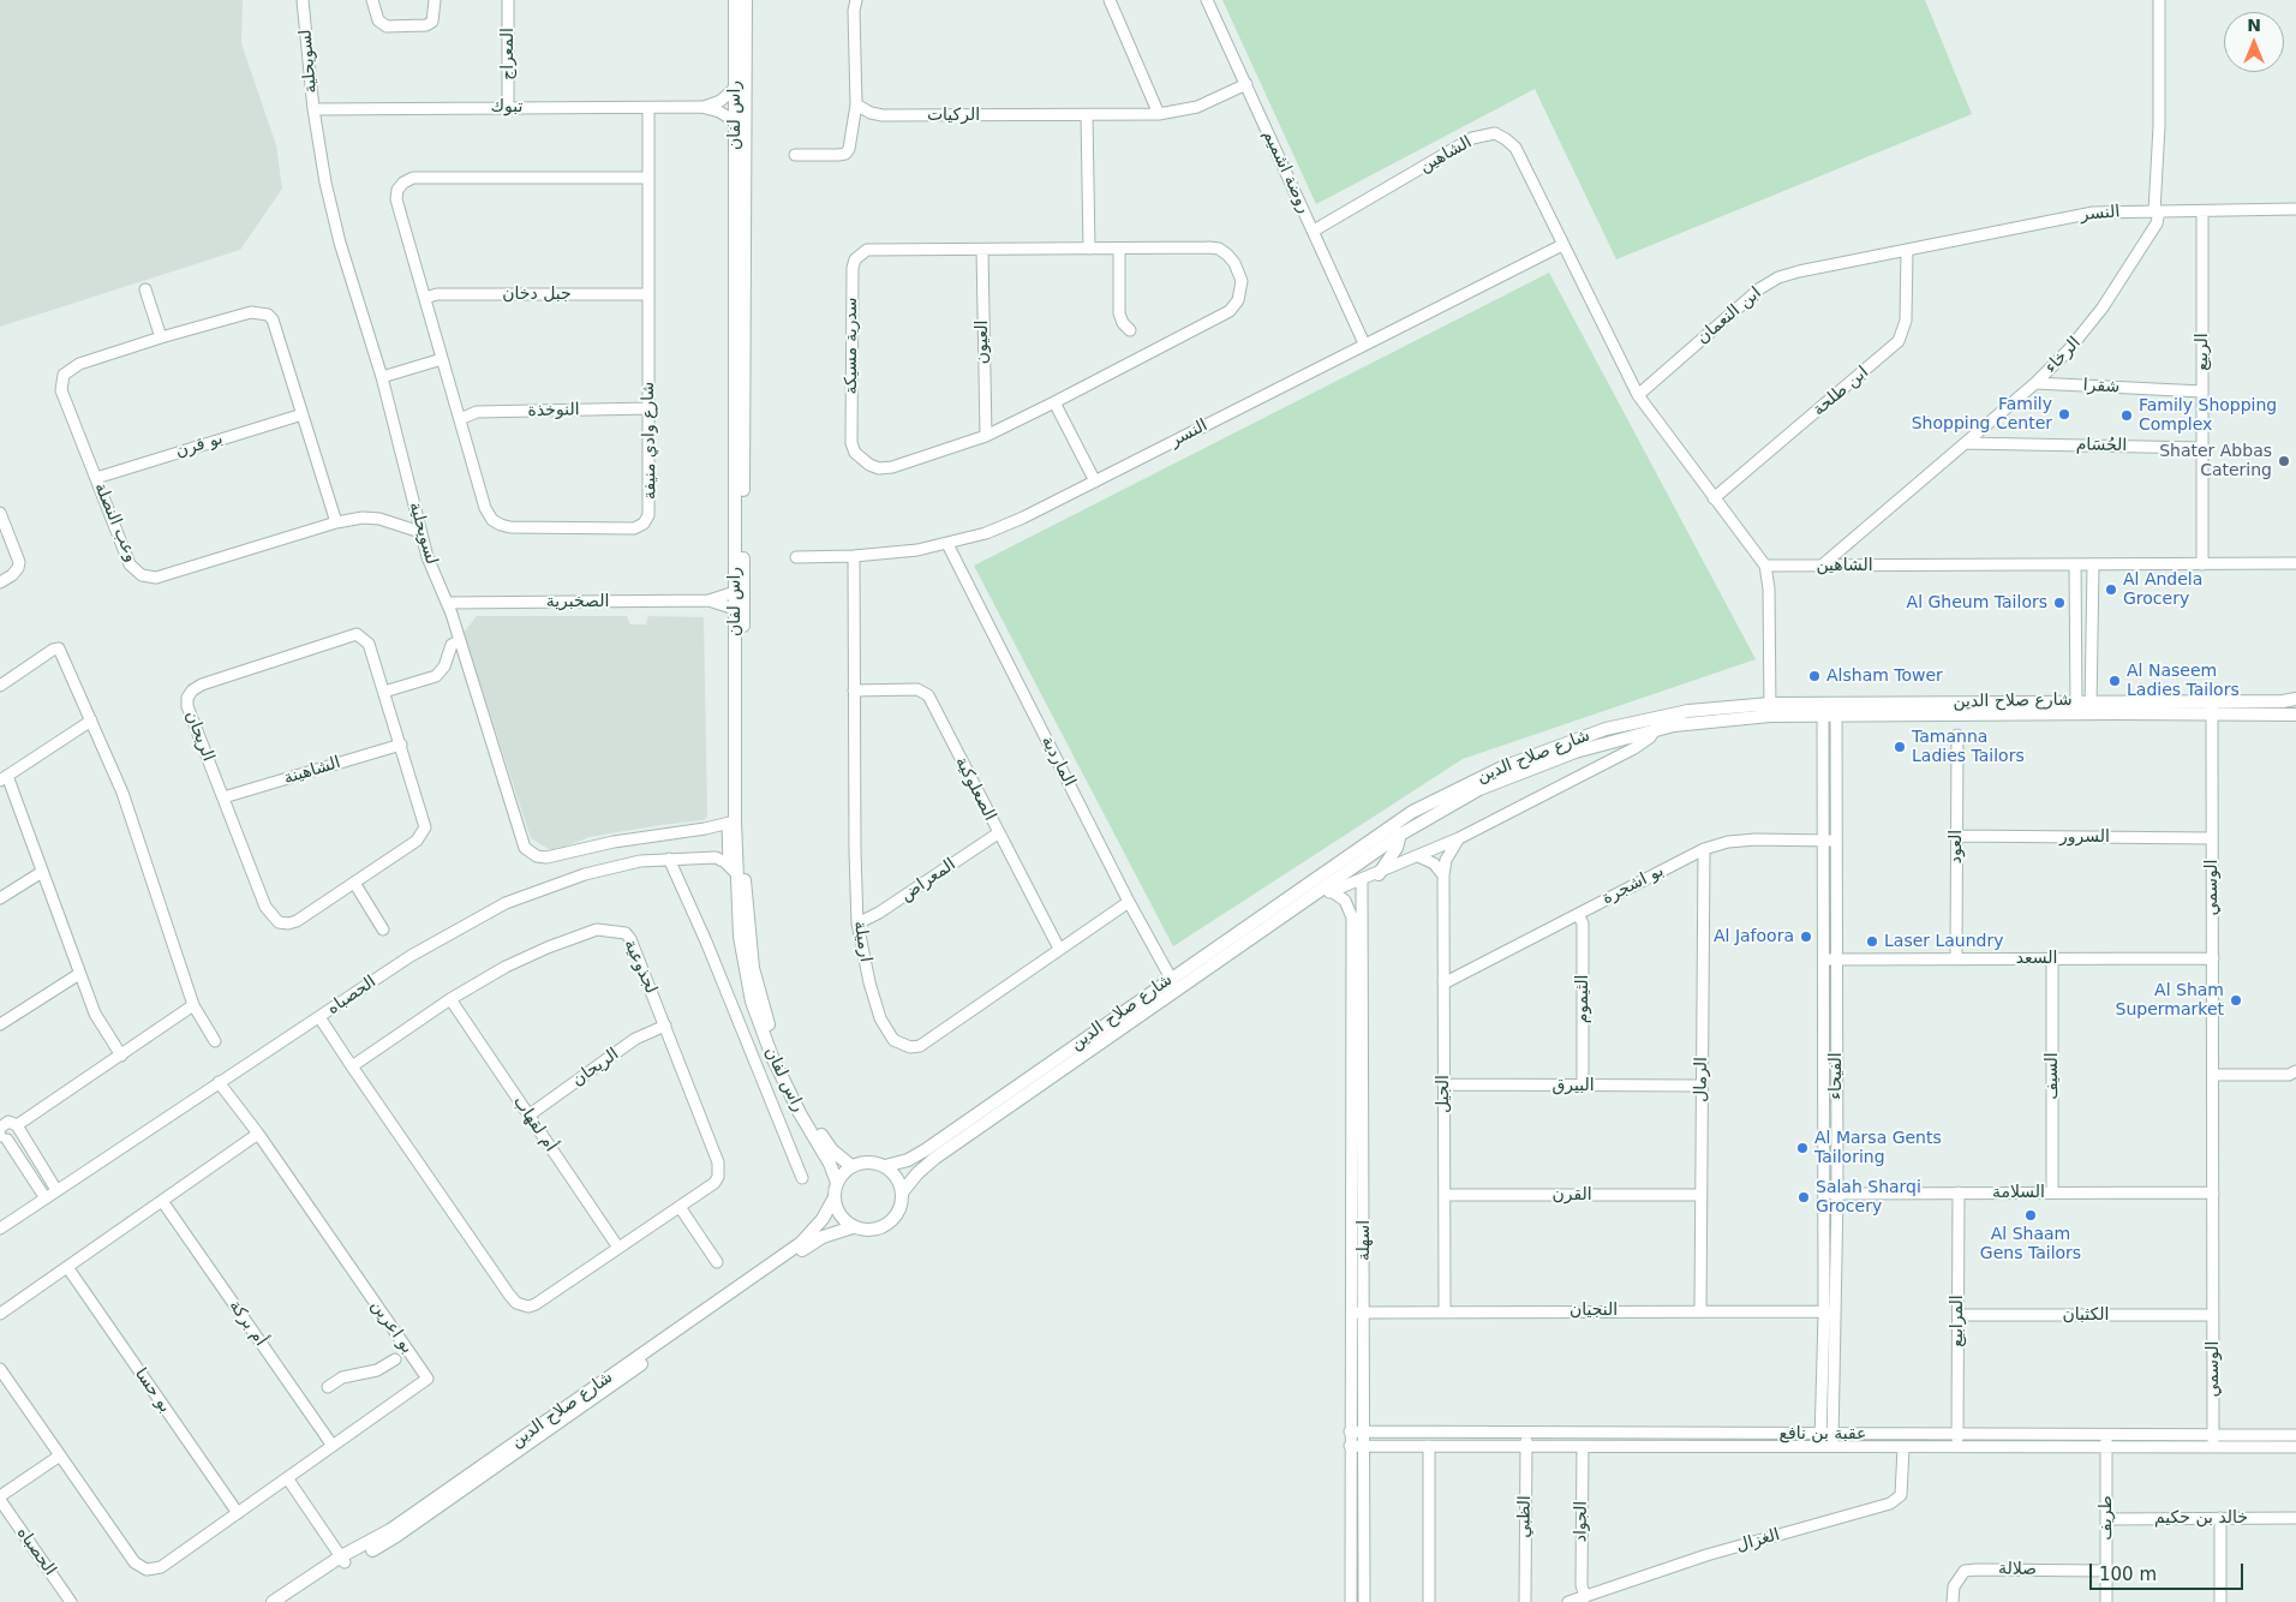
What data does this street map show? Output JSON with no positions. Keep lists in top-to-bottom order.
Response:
{
  "streets": {
    "street": [
      "المعراج",
      "لسويحلية",
      "تبوك",
      "راس لفان",
      "الركيات",
      "الشاهين",
      "روضة اشميم",
      "النسر",
      "جبل دخان",
      "ابن النعمان",
      "العيون",
      "سدرية مسيكة",
      "الربيع",
      "الرخاء",
      "شقرا",
      "ابن طلحة",
      "النوخذة",
      "شارع وادي منيفة",
      "بو قرن",
      "الحُسَام",
      "وعب النصلة",
      "الصخبرية",
      "شارع صلاح الدين",
      "الريحان",
      "الماردية",
      "الشاهينة",
      "الصعلوكية",
      "السرور",
      "العود",
      "المعراض",
      "بو اشجرة",
      "الوسمي",
      "ارميلة",
      "السعد",
      "لجذوعية",
      "الحصباه",
      "الثيموم",
      "الفيحاء",
      "السيف",
      "الرمال",
      "البيرق",
      "الجيل",
      "أم لقهاب",
      "السلامة",
      "القرن",
      "اسهلة",
      "النجيان",
      "الكثبان",
      "المرابيع",
      "أم بركة",
      "بو اعرين",
      "بو حسا",
      "عقبة بن نافع",
      "الظبي",
      "طريف",
      "خالد بن حكيم",
      "الجواد",
      "الغزال",
      "صلالة"
    ]
  },
  "crossings": [
    ["المعراج", "تبوك"],
    ["لسويحلية", "تبوك"],
    ["لسويحلية", "راس لفان"],
    ["لسويحلية", "وعب النصلة"],
    ["لسويحلية", "الصخبرية"],
    ["تبوك", "راس لفان"],
    ["تبوك", "شارع وادي منيفة"],
    ["راس لفان", "الصخبرية"],
    ["راس لفان", "شارع صلاح الدين"],
    ["راس لفان", "الحصباه"],
    ["الركيات", "روضة اشميم"],
    ["الشاهين", "روضة اشميم"],
    ["الشاهين", "النسر"],
    ["الشاهين", "الربيع"],
    ["الشاهين", "الرخاء"],
    ["روضة اشميم", "النسر"],
    ["النسر", "ابن النعمان"],
    ["النسر", "الربيع"],
    ["النسر", "الرخاء"],
    ["النسر", "ابن طلحة"],
    ["النسر", "الماردية"],
    ["النسر", "ارميلة"],
    ["جبل دخان", "شارع وادي منيفة"],
    ["ابن النعمان", "ابن طلحة"],
    ["العيون", "سدرية مسيكة"],
    ["الربيع", "شقرا"],
    ["الربيع", "الحُسَام"],
    ["الرخاء", "شقرا"],
    ["الرخاء", "الحُسَام"],
    ["النوخذة", "شارع وادي منيفة"],
    ["بو قرن", "وعب النصلة"],
    ["شارع صلاح الدين", "الماردية"],
    ["شارع صلاح الدين", "الوسمي"],
    ["شارع صلاح الدين", "الفيحاء"],
    ["شارع صلاح الدين", "الجيل"],
    ["شارع صلاح الدين", "اسهلة"],
    ["الريحان", "الشاهينة"],
    ["الريحان", "لجذوعية"],
    ["الريحان", "أم لقهاب"],
    ["الماردية", "ارميلة"],
    ["الصعلوكية", "المعراض"],
    ["الصعلوكية", "ارميلة"],
    ["السرور", "العود"],
    ["السرور", "الوسمي"],
    ["العود", "السعد"],
    ["المعراض", "ارميلة"],
    ["بو اشجرة", "الثيموم"],
    ["بو اشجرة", "الفيحاء"],
    ["بو اشجرة", "الرمال"],
    ["بو اشجرة", "الجيل"],
    ["الوسمي", "السعد"],
    ["الوسمي", "السلامة"],
    ["الوسمي", "الكثبان"],
    ["الوسمي", "عقبة بن نافع"],
    ["السعد", "الفيحاء"],
    ["السعد", "السيف"],
    ["لجذوعية", "الحصباه"],
    ["لجذوعية", "أم لقهاب"],
    ["الحصباه", "بو اعرين"],
    ["الثيموم", "البيرق"],
    ["الفيحاء", "السلامة"],
    ["الفيحاء", "النجيان"],
    ["الفيحاء", "عقبة بن نافع"],
    ["السيف", "السلامة"],
    ["الرمال", "البيرق"],
    ["الرمال", "القرن"],
    ["الرمال", "النجيان"],
    ["البيرق", "الجيل"],
    ["الجيل", "القرن"],
    ["الجيل", "النجيان"],
    ["السلامة", "المرابيع"],
    ["اسهلة", "النجيان"],
    ["اسهلة", "عقبة بن نافع"],
    ["الكثبان", "المرابيع"],
    ["المرابيع", "عقبة بن نافع"],
    ["أم بركة", "بو اعرين"],
    ["بو اعرين", "بو حسا"],
    ["عقبة بن نافع", "الظبي"],
    ["عقبة بن نافع", "طريف"],
    ["عقبة بن نافع", "الجواد"],
    ["عقبة بن نافع", "الغزال"],
    ["طريف", "خالد بن حكيم"],
    ["طريف", "صلالة"],
    ["الجواد", "الغزال"]
  ],
  "places": [
    "Family Shopping Center",
    "Family Shopping Complex",
    "Shater Abbas Catering",
    "Al Andela Grocery",
    "Al Gheum Tailors",
    "Alsham Tower",
    "Al Naseem Ladies Tailors",
    "Tamanna Ladies Tailors",
    "Al Jafoora",
    "Laser Laundry",
    "Al Sham Supermarket",
    "Al Marsa Gents Tailoring",
    "Salah Sharqi Grocery",
    "Al Shaam Gens Tailors"
  ],
  "scale_bar": "100 m",
  "north": "top"
}
